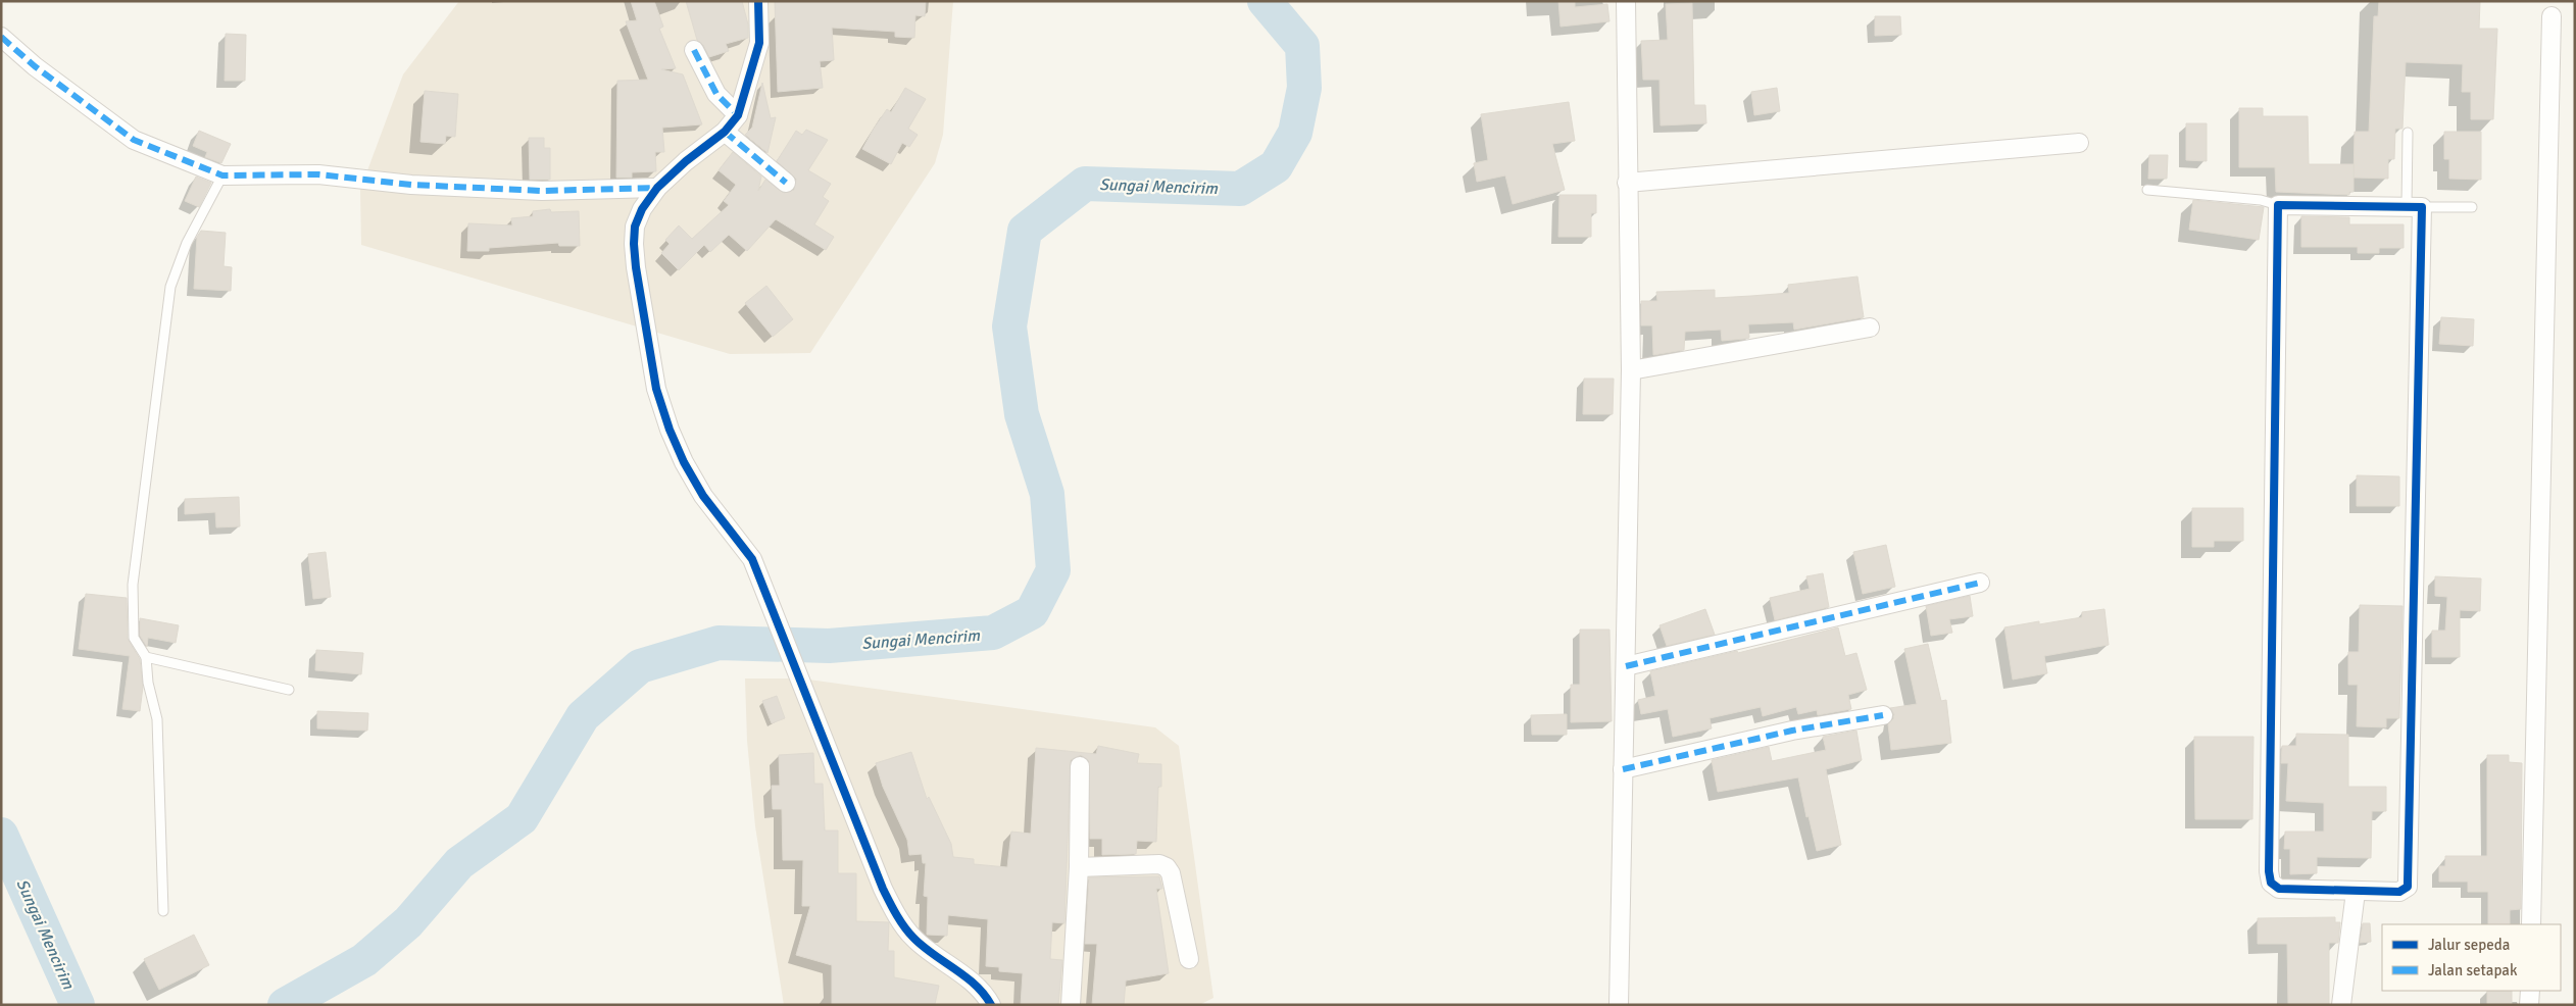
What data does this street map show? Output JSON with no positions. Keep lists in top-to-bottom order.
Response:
{
  "water": ["Sungai Mencirim"],
  "legend": ["Jalur sepeda", "Jalan setapak"]
}
